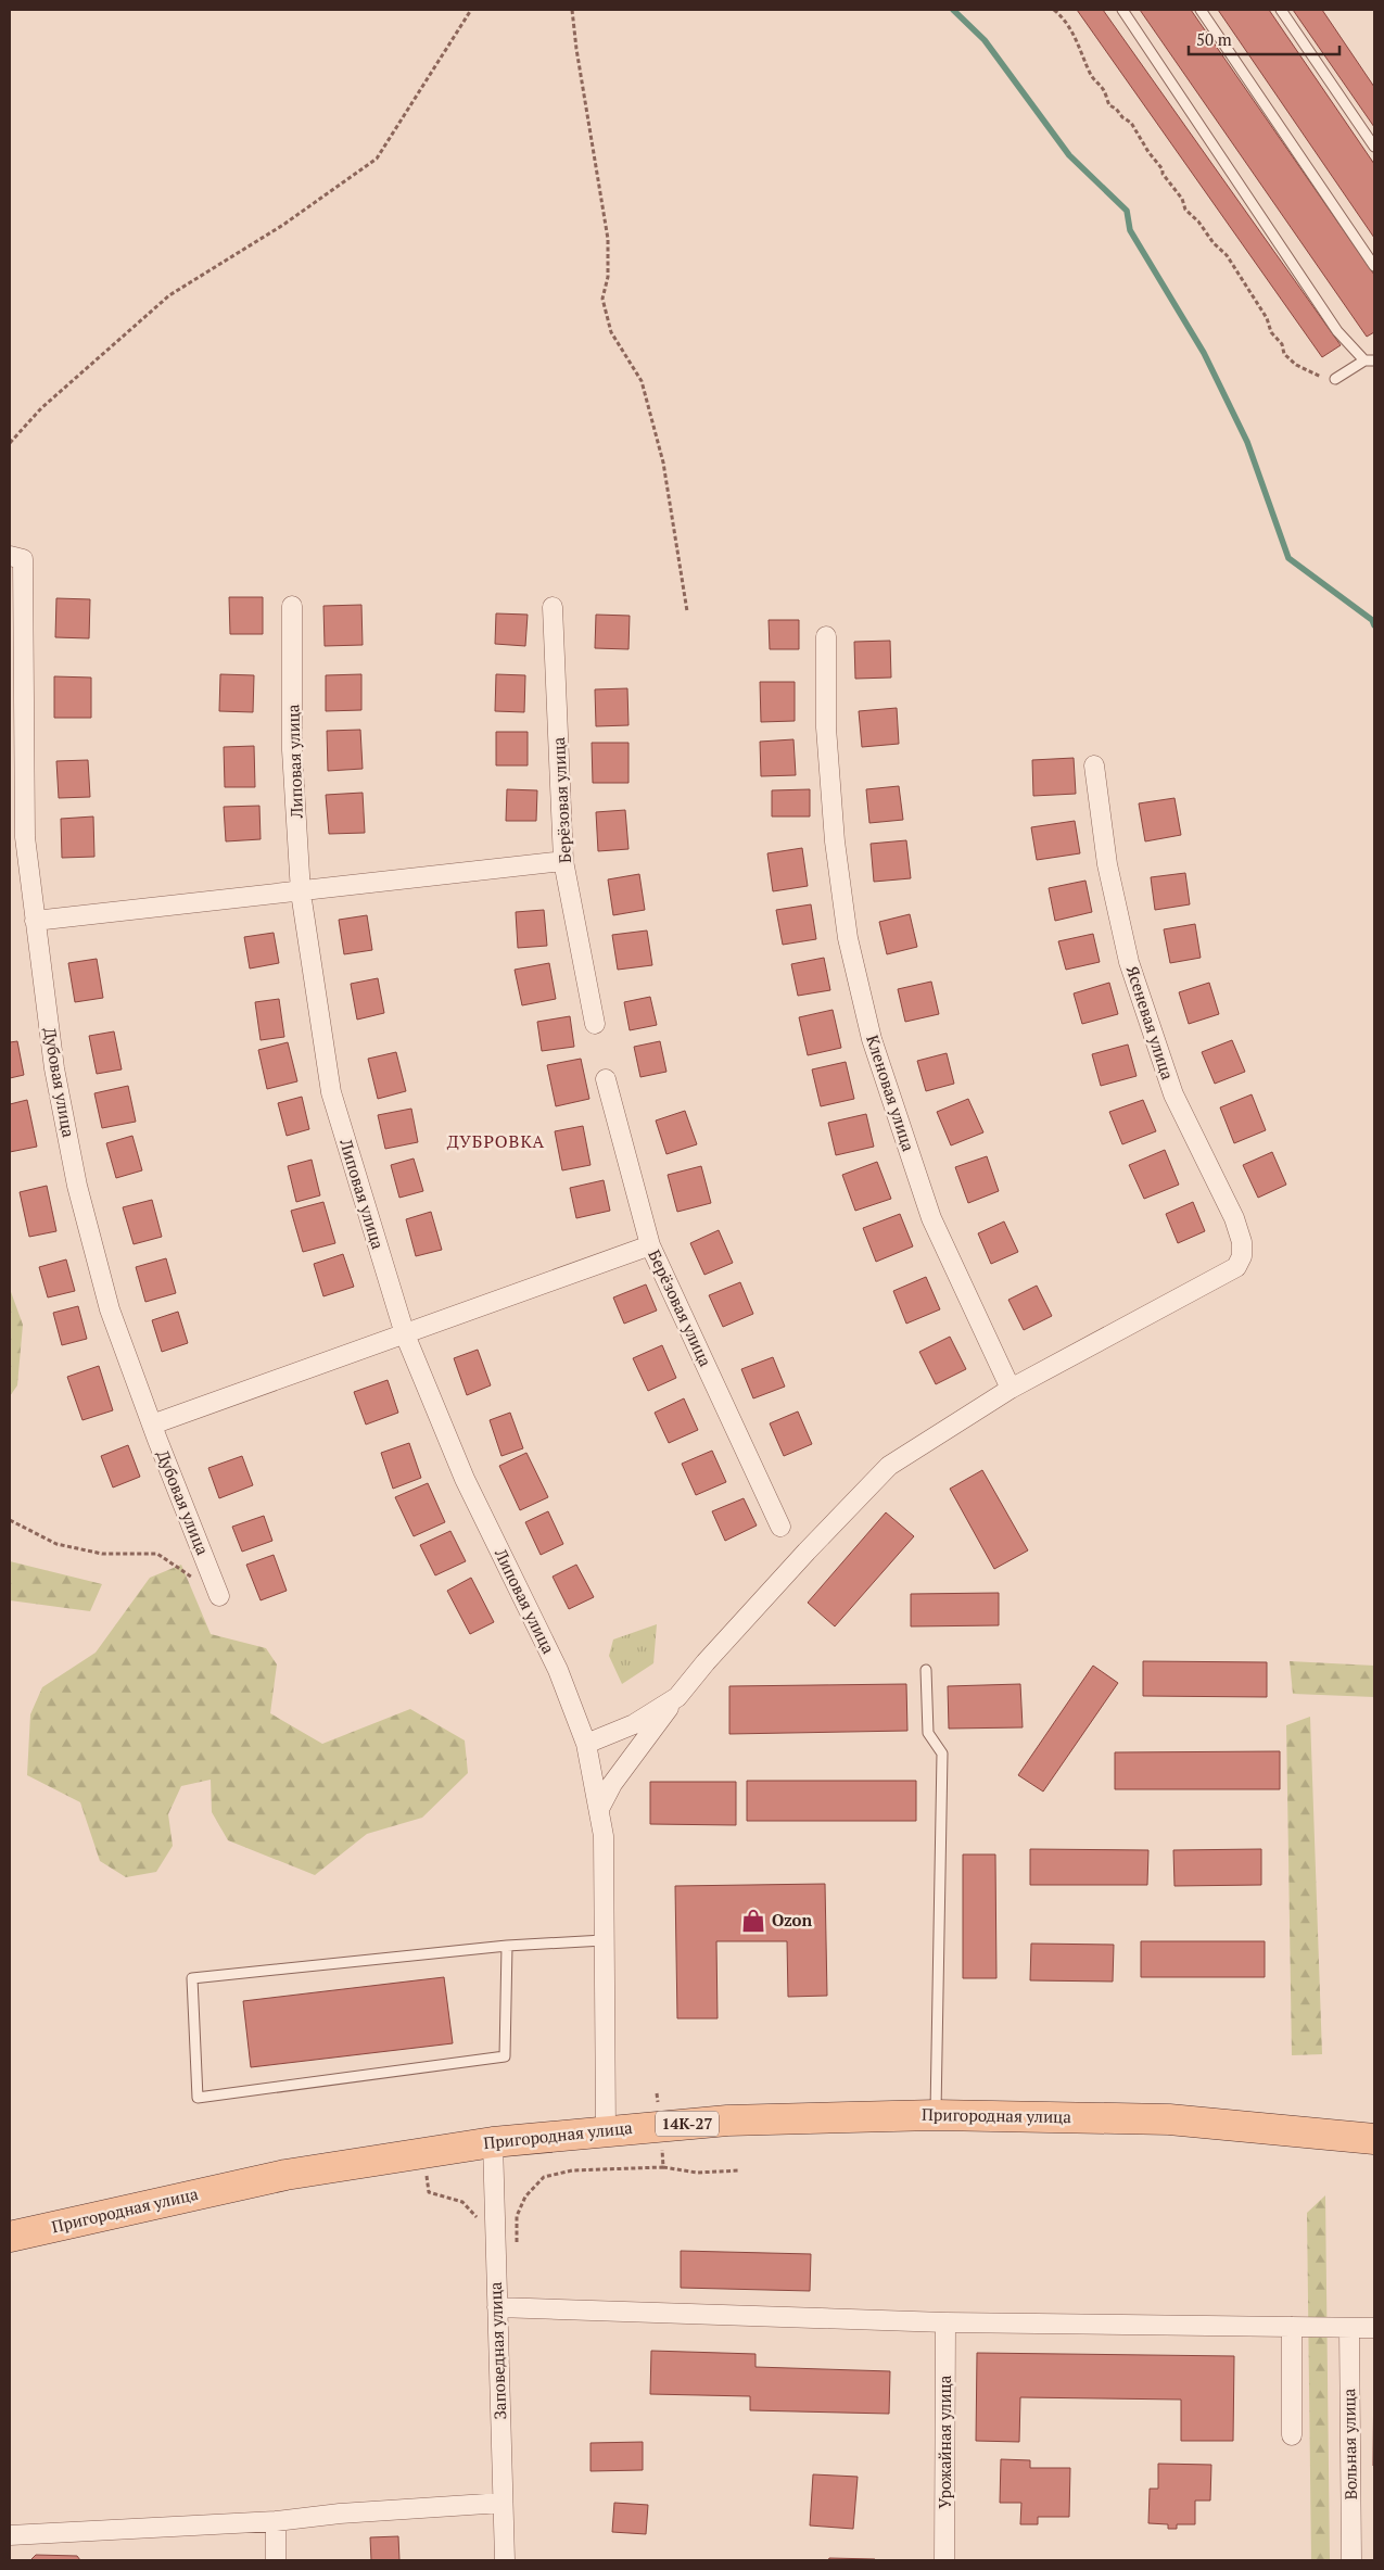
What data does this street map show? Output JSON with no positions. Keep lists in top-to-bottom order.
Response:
{
  "streets": {
    "main road": ["Пригородная улица", "14К-27"],
    "street": [
      "Липовая улица",
      "Берёзовая улица",
      "Ясеневая улица",
      "Дубовая улица",
      "Кленовая улица",
      "Заповедная улица",
      "Урожайная улица",
      "Вольная улица"
    ]
  },
  "crossings": [
    ["Липовая улица", "Пригородная улица"],
    ["Ясеневая улица", "Кленовая улица"],
    ["Пригородная улица", "Заповедная улица"]
  ],
  "districts": ["ДУБРОВКА"],
  "places": {
    "shop": ["Ozon"]
  },
  "scale_bar": "50 m"
}
